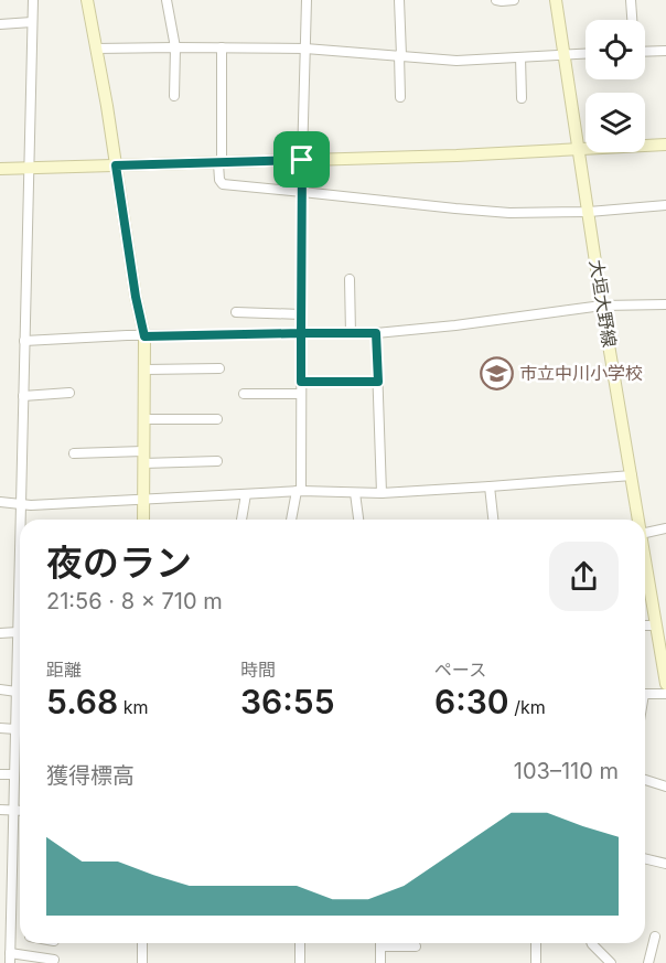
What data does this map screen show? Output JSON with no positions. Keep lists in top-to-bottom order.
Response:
{
  "streets": {
    "street": ["大垣大野線"]
  },
  "places": {
    "school or university": ["市立中川小学校"]
  },
  "page": {
    "heading": ["夜のラン", "21:56 · 8 × 710 m"],
    "stats": [
      ["距離", "5.68 km"],
      ["時間", "36:55"],
      ["ペース", "6:30 /km"]
    ],
    "chart": ["獲得標高", "103–110 m"]
  }
}
